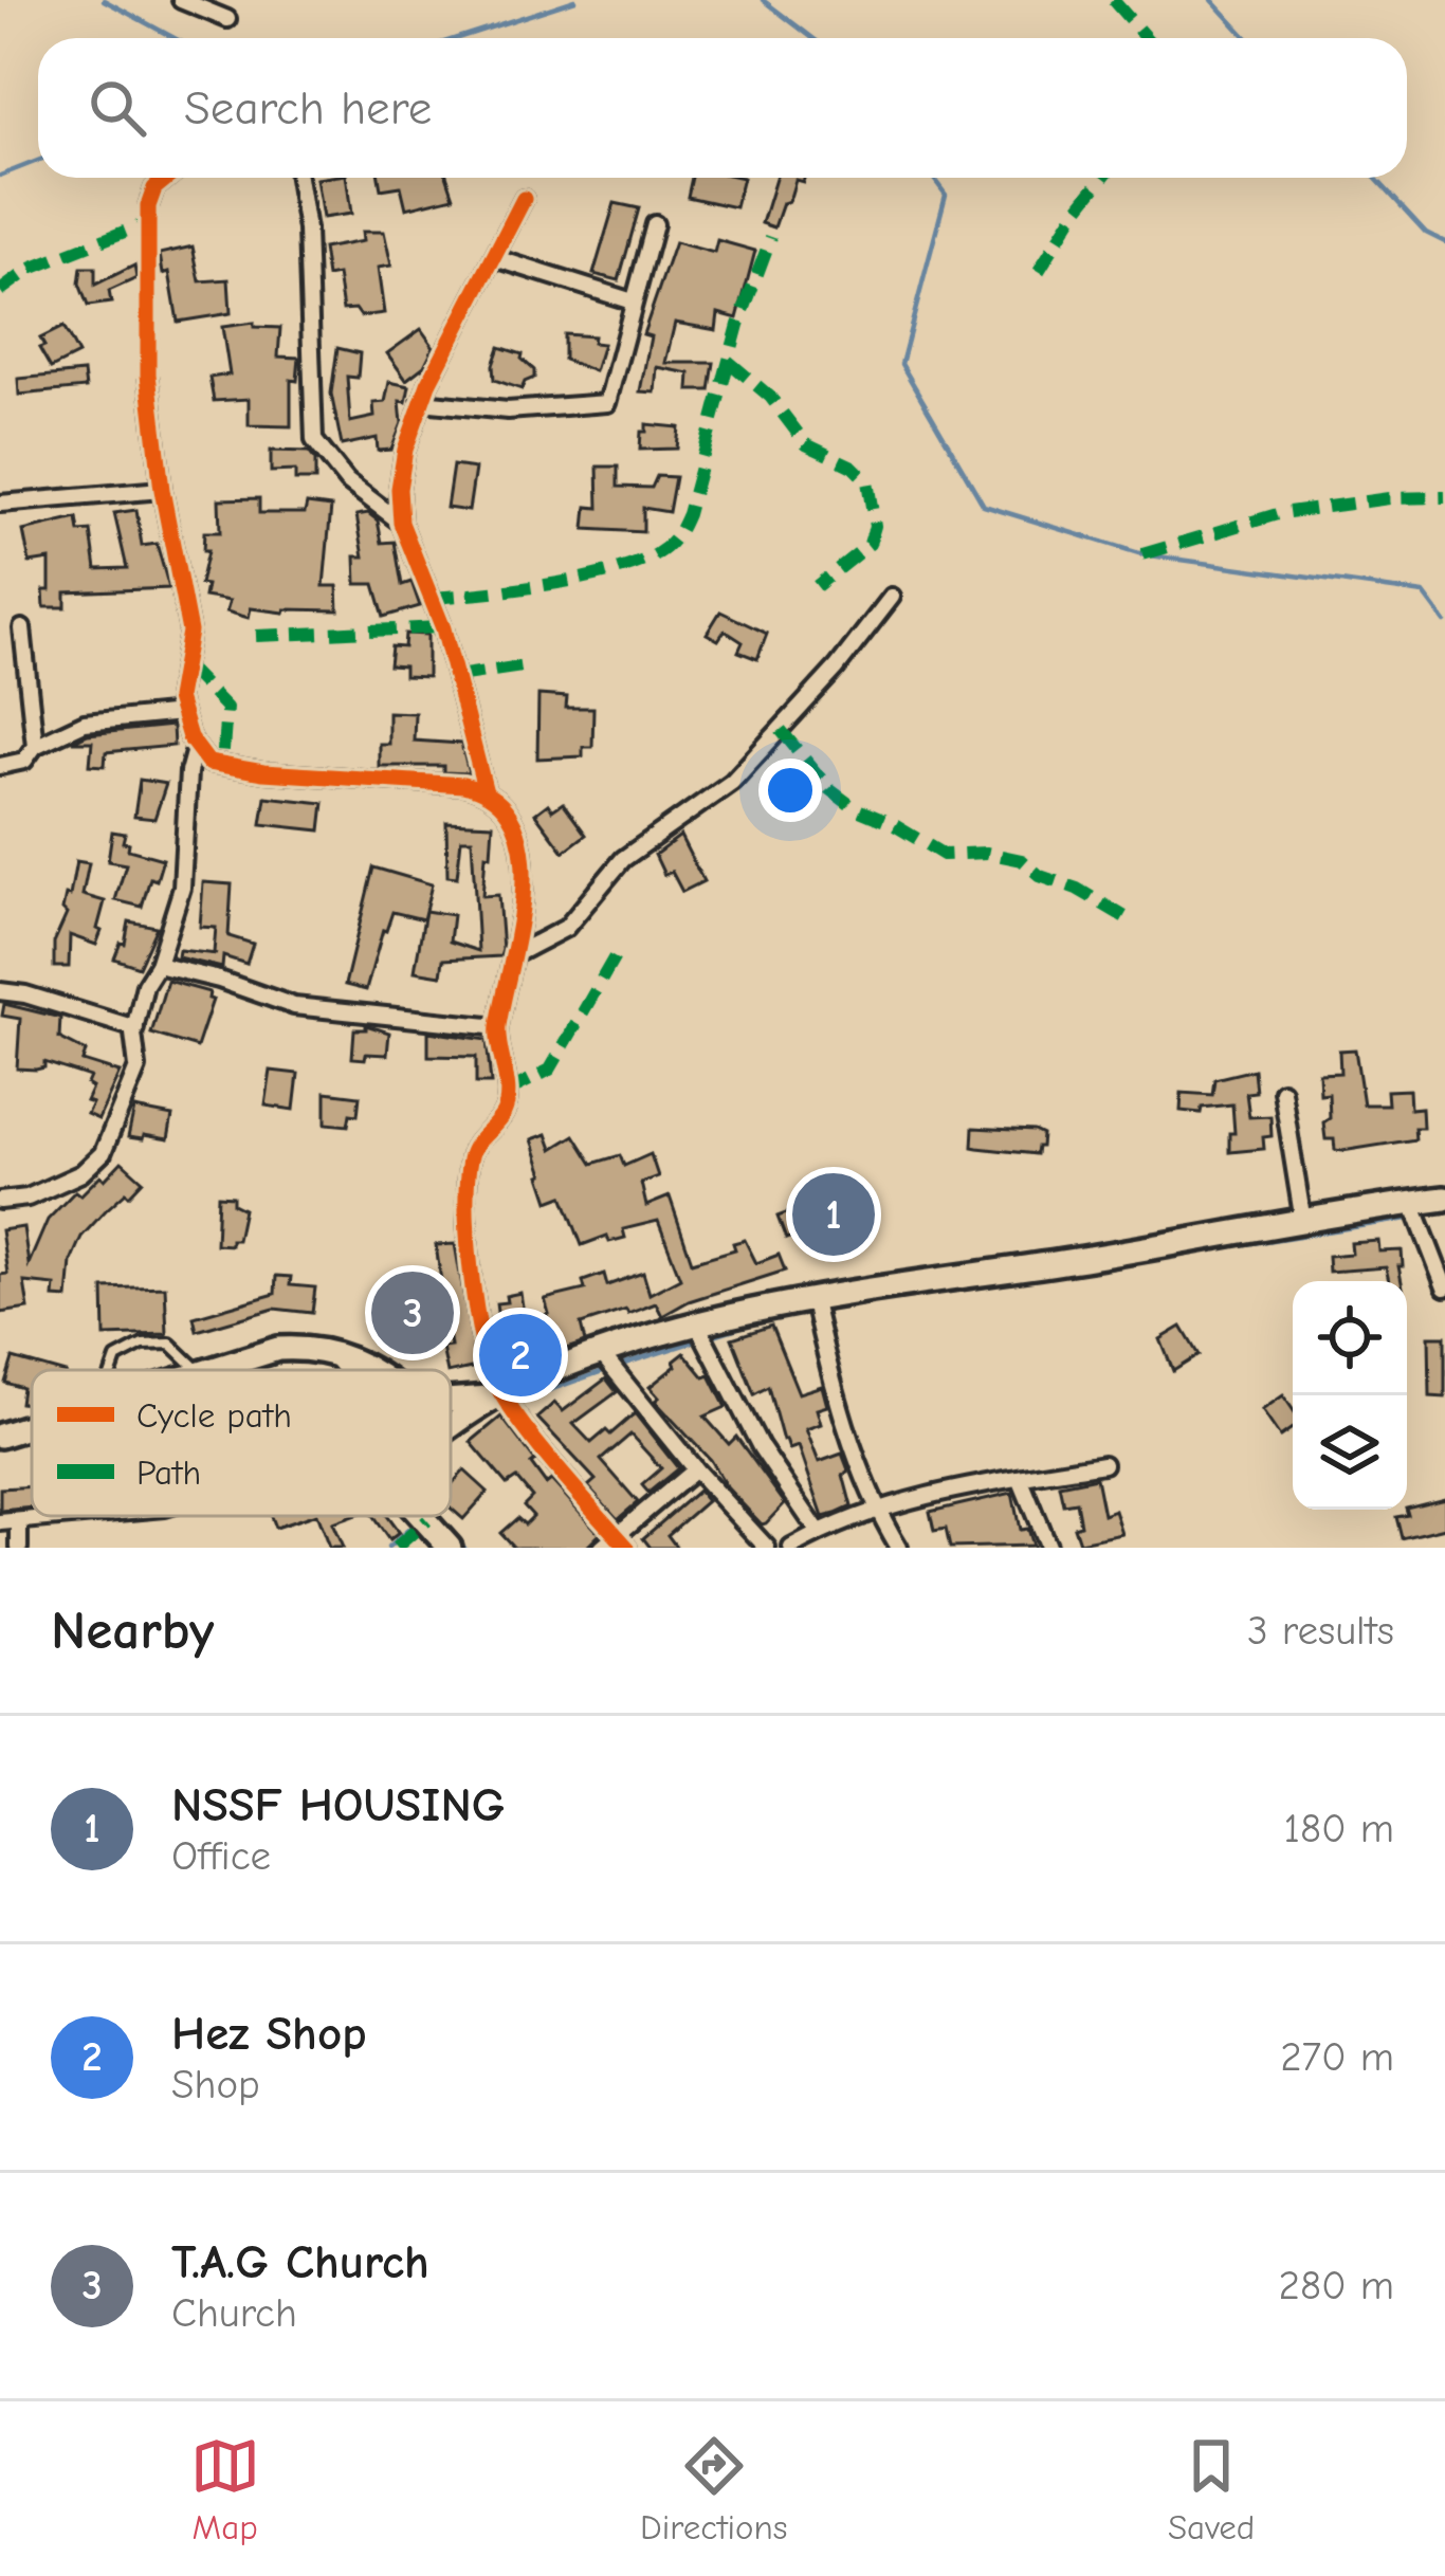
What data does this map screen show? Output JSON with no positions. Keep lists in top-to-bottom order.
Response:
{
  "legend": ["Cycle path", "Path"],
  "page": {
    "search": "Search here",
    "pins": ["1", "3", "2"],
    "heading": ["Nearby", "3 results"],
    "list": [
      {
        "mark": "1",
        "name": "NSSF HOUSING",
        "note": "Office",
        "value": "180 m"
      },
      {
        "mark": "2",
        "name": "Hez Shop",
        "note": "Shop",
        "value": "270 m"
      },
      {
        "mark": "3",
        "name": "T.A.G Church",
        "note": "Church",
        "value": "280 m"
      }
    ],
    "nav": ["Map", "Directions", "Saved"]
  }
}
